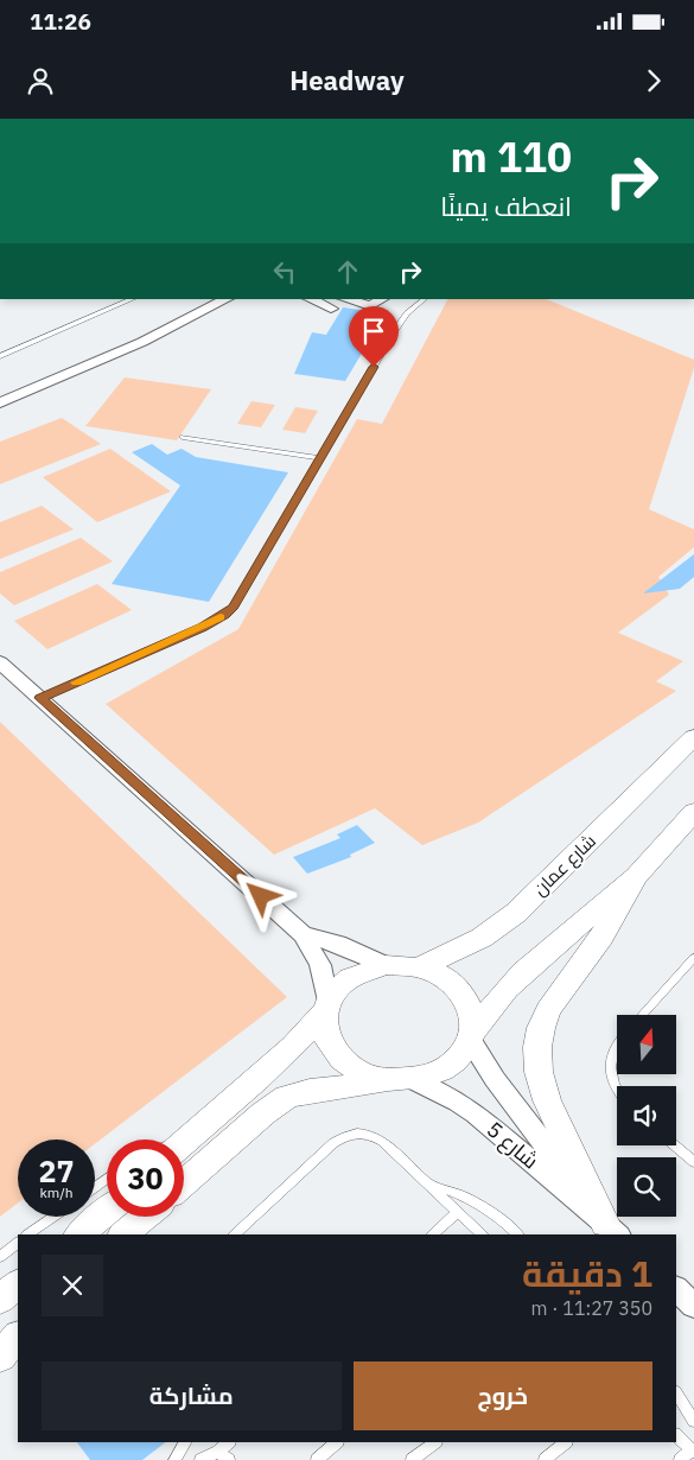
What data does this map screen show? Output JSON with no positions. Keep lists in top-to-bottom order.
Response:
{
  "streets": {
    "street": ["شارع عمان", "شارع 5"]
  },
  "crossings": [
    ["شارع عمان", "شارع 5"]
  ],
  "north": "top",
  "page": {
    "status": "11:26",
    "header": "Headway",
    "turn": ["110 m", "انعطف يمينًا"],
    "speed": "27 km/h",
    "limit": "30",
    "heading": ["1 دقيقة", "350 m · 11:27"],
    "buttons": ["خروج", "مشاركة"]
  }
}
